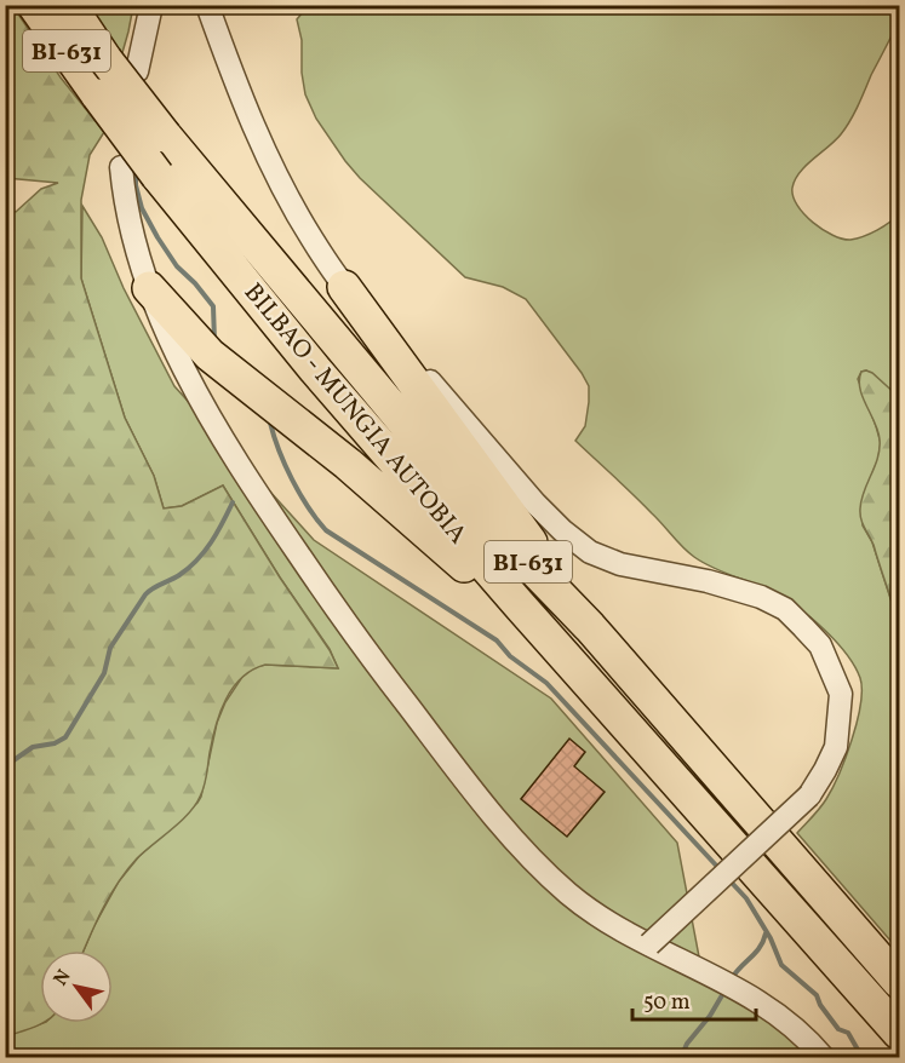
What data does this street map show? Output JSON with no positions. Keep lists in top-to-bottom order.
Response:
{
  "streets": {
    "highway": ["BI-631", "BILBAO - MUNGIA AUTOBIA"]
  },
  "scale_bar": "50 m",
  "north": "top left"
}
